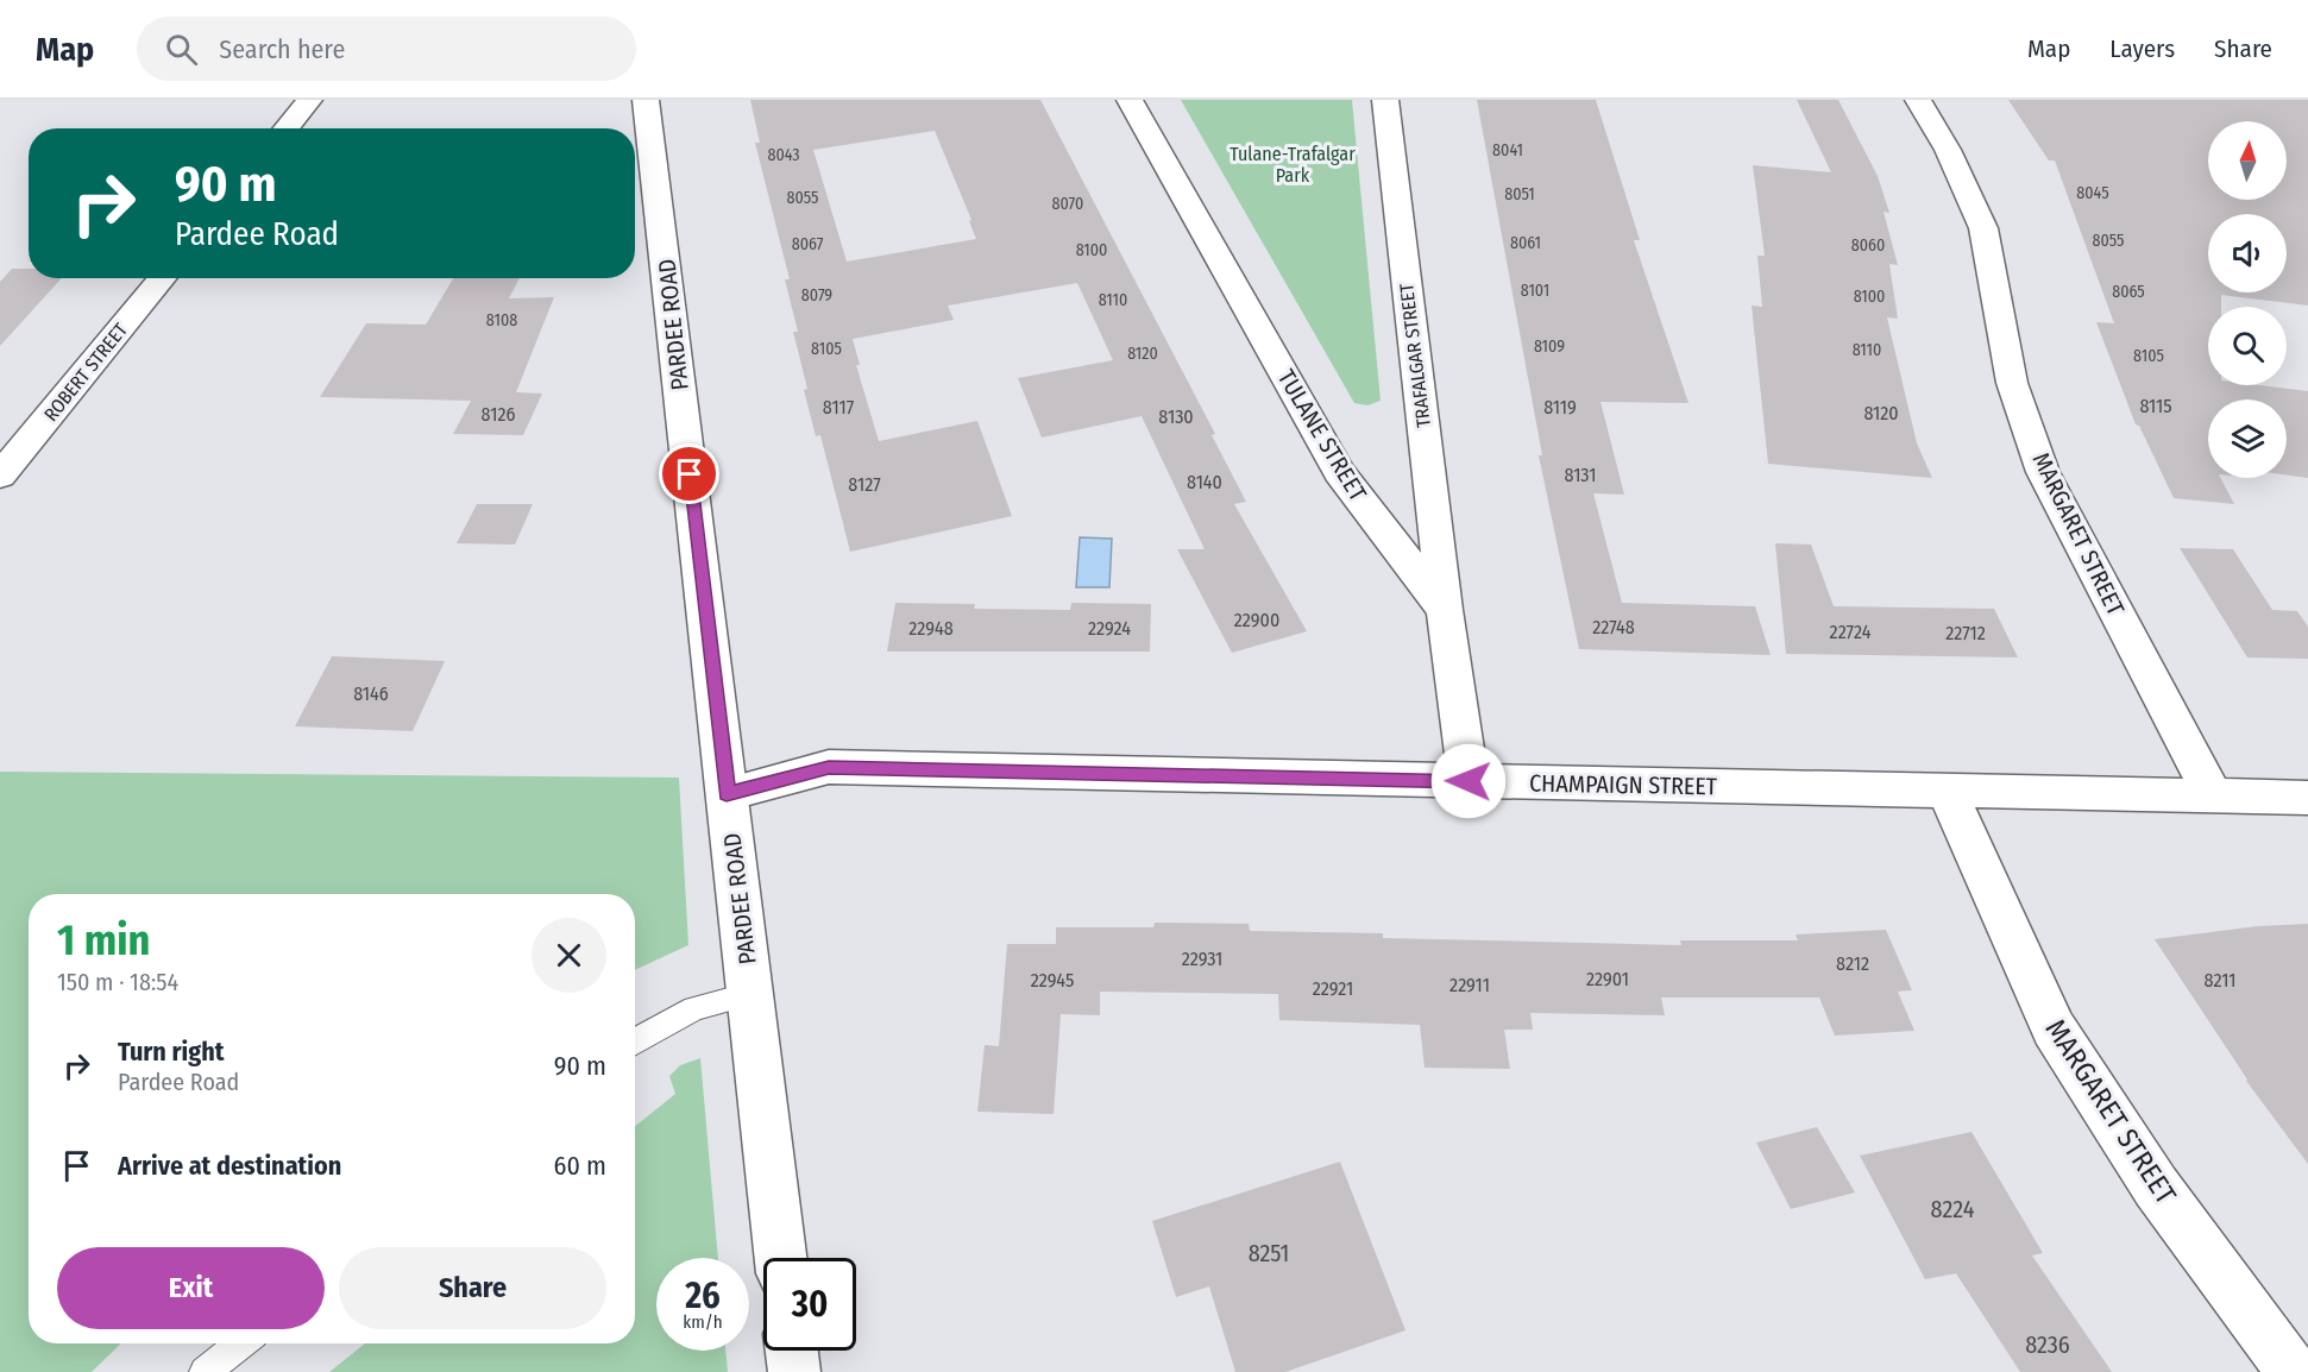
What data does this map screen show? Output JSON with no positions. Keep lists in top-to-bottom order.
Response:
{
  "streets": {
    "street": [
      "PARDEE ROAD",
      "TRAFALGAR STREET",
      "ROBERT STREET",
      "TULANE STREET",
      "MARGARET STREET",
      "CHAMPAIGN STREET"
    ]
  },
  "crossings": [
    ["PARDEE ROAD", "CHAMPAIGN STREET"],
    ["TRAFALGAR STREET", "TULANE STREET"],
    ["TULANE STREET", "CHAMPAIGN STREET"],
    ["MARGARET STREET", "CHAMPAIGN STREET"]
  ],
  "parks": ["Tulane-Trafalgar Park"],
  "house_numbers": [
    "8041",
    "8043",
    "8045",
    "8051",
    "8055",
    "8070",
    "8055",
    "8061",
    "8067",
    "8060",
    "8100",
    "8101",
    "8065",
    "8079",
    "8100",
    "8110",
    "8108",
    "8109",
    "8105",
    "8110",
    "8120",
    "8105",
    "8115",
    "8117",
    "8119",
    "8120",
    "8126",
    "8130",
    "8131",
    "8140",
    "8127",
    "22900",
    "22748",
    "22948",
    "22924",
    "22724",
    "22712",
    "8146",
    "22931",
    "8212",
    "22901",
    "22945",
    "8211",
    "22911",
    "22921",
    "8224",
    "8251",
    "8236"
  ],
  "north": "top",
  "page": {
    "header": "Map",
    "search": "Search here",
    "nav": ["Map", "Layers", "Share"],
    "turn": ["90 m", "Pardee Road"],
    "heading": ["1 min", "150 m · 18:54"],
    "list": [
      {
        "name": "Turn right",
        "note": "Pardee Road",
        "value": "90 m"
      },
      {
        "name": "Arrive at destination",
        "value": "60 m"
      }
    ],
    "buttons": ["Exit", "Share"],
    "speed": "26 km/h",
    "limit": "30"
  }
}
